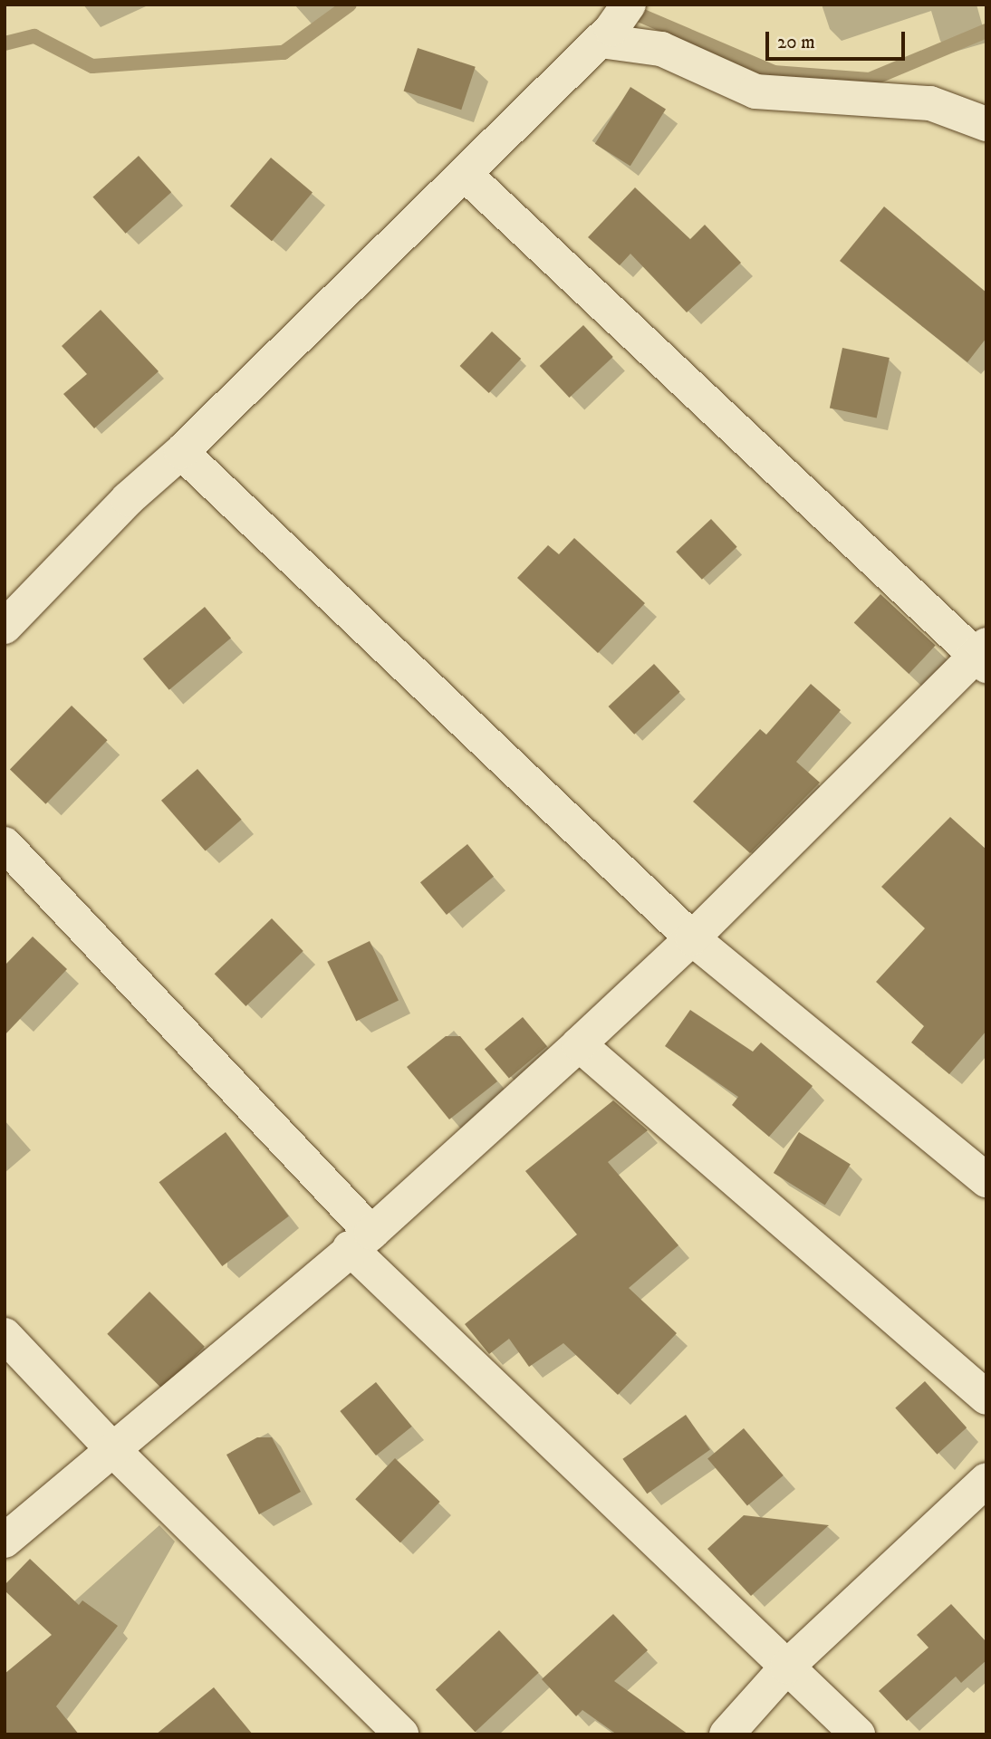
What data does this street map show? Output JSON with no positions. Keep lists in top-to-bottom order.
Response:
{
  "scale_bar": "20 m"
}
